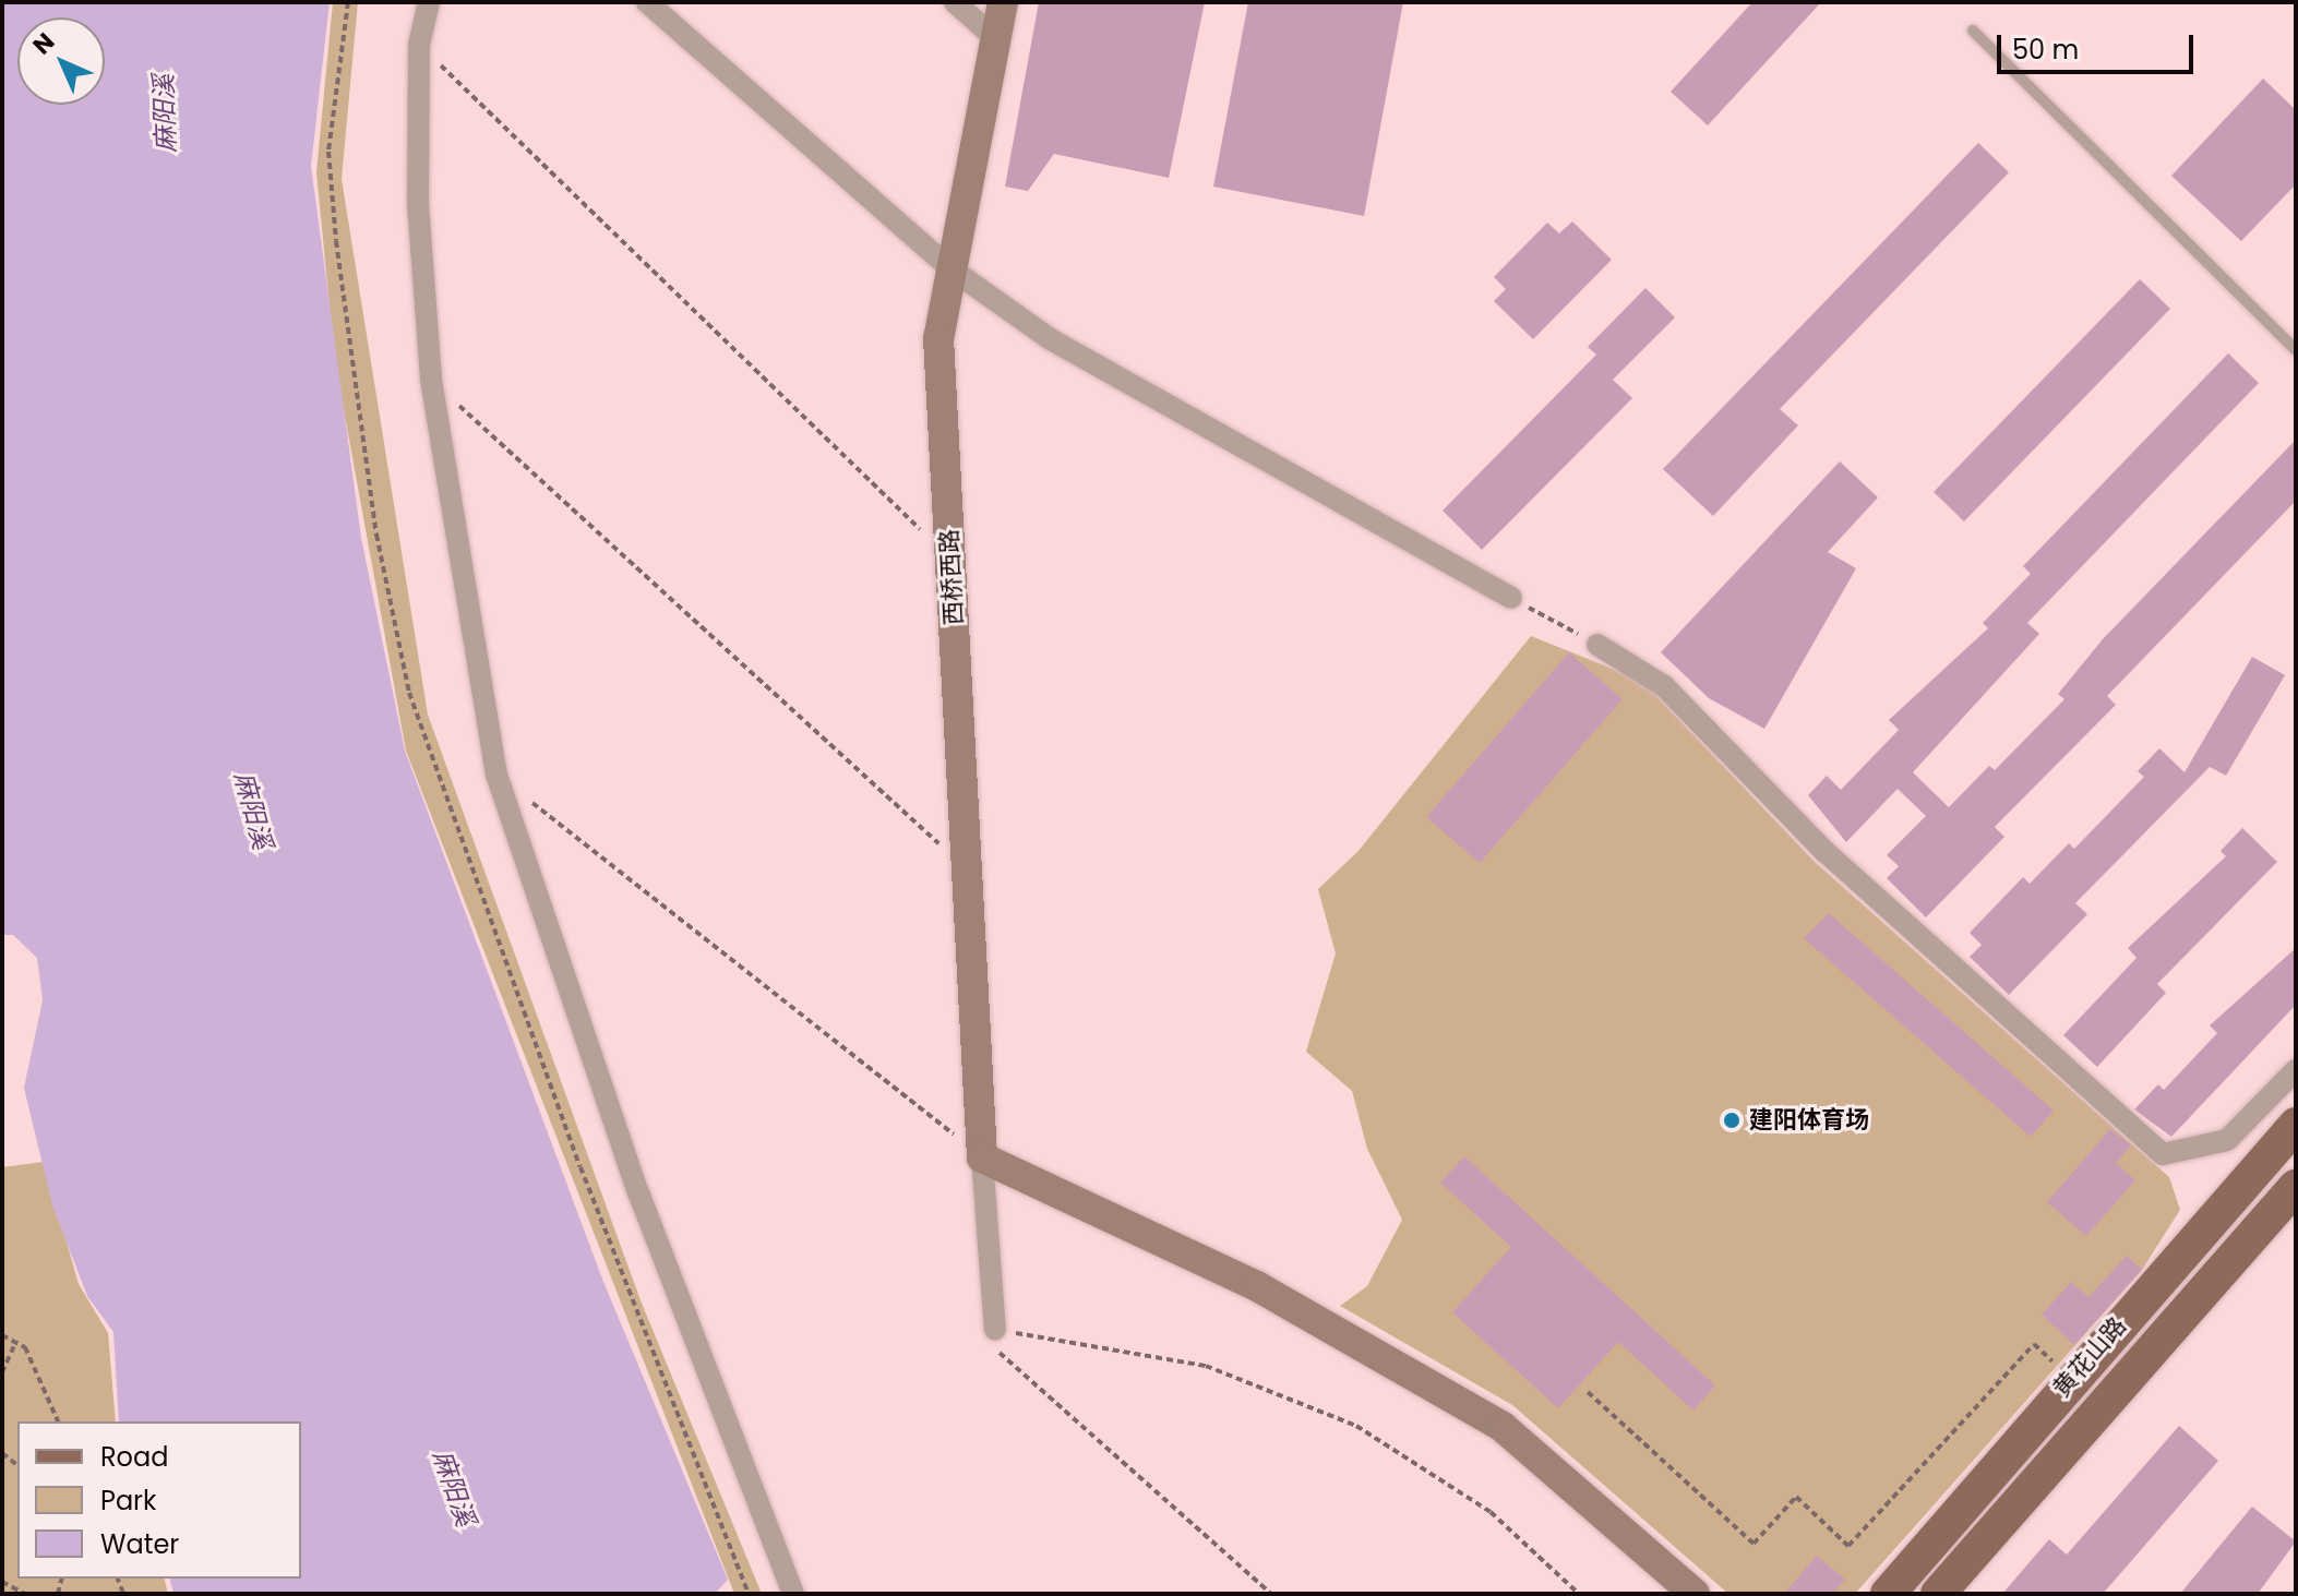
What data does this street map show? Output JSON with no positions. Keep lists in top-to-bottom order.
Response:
{
  "streets": {
    "main road": ["西桥西路", "黄花山路"]
  },
  "water": ["麻阳溪"],
  "places": ["建阳体育场"],
  "legend": ["Road", "Park", "Water"],
  "scale_bar": "50 m",
  "north": "top left"
}
